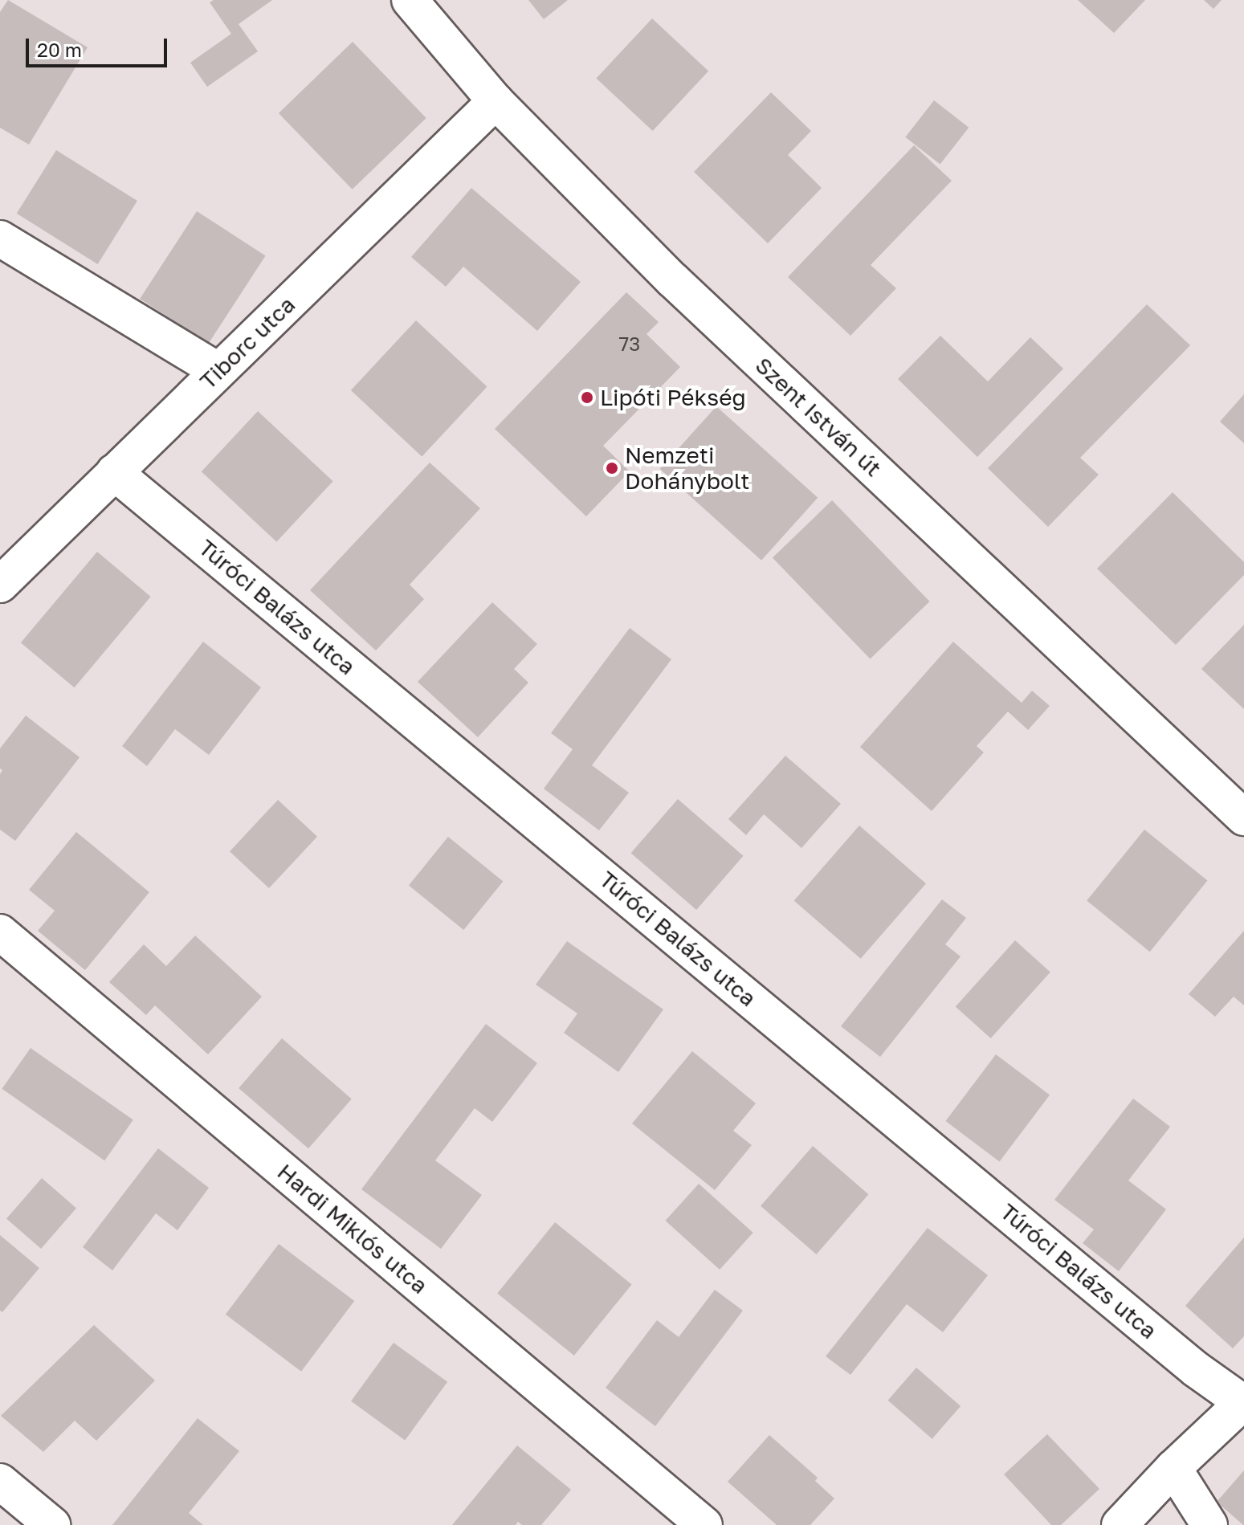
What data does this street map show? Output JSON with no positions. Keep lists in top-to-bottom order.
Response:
{
  "streets": {
    "street": [
      "Tiborc utca",
      "Szent István út",
      "Túróci Balázs utca",
      "Hardi Miklós utca"
    ]
  },
  "crossings": [
    ["Tiborc utca", "Szent István út"],
    ["Tiborc utca", "Túróci Balázs utca"]
  ],
  "places": ["Lipóti Pékség", "Nemzeti Dohánybolt"],
  "house_numbers": ["73"],
  "scale_bar": "20 m"
}
